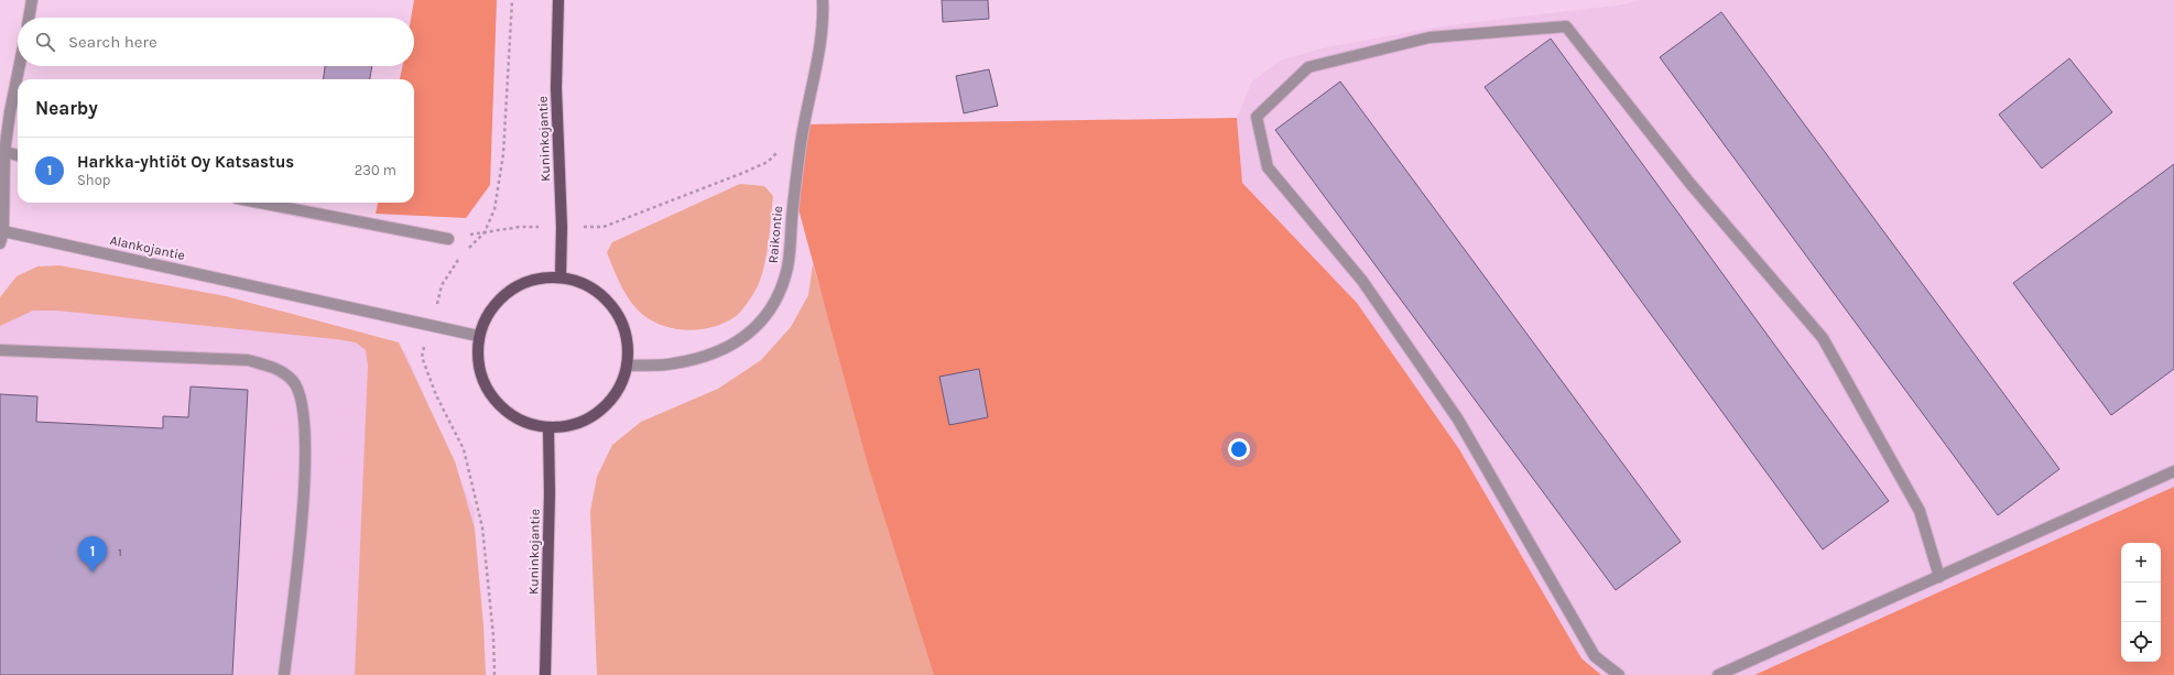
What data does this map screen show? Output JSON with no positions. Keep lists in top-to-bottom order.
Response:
{
  "streets": {
    "main road": ["Kuninkojantie"],
    "street": ["Raikontie", "Alankojantie"]
  },
  "crossings": [
    ["Kuninkojantie", "Raikontie"],
    ["Kuninkojantie", "Alankojantie"],
    ["Raikontie", "Alankojantie"]
  ],
  "house_numbers": ["1"],
  "page": {
    "search": "Search here",
    "heading": "Nearby",
    "list": [
      {
        "mark": "1",
        "name": "Harkka-yhtiöt Oy Katsastus",
        "note": "Shop",
        "value": "230 m"
      }
    ],
    "pins": "1",
    "map_buttons": ["+", "−"]
  }
}
